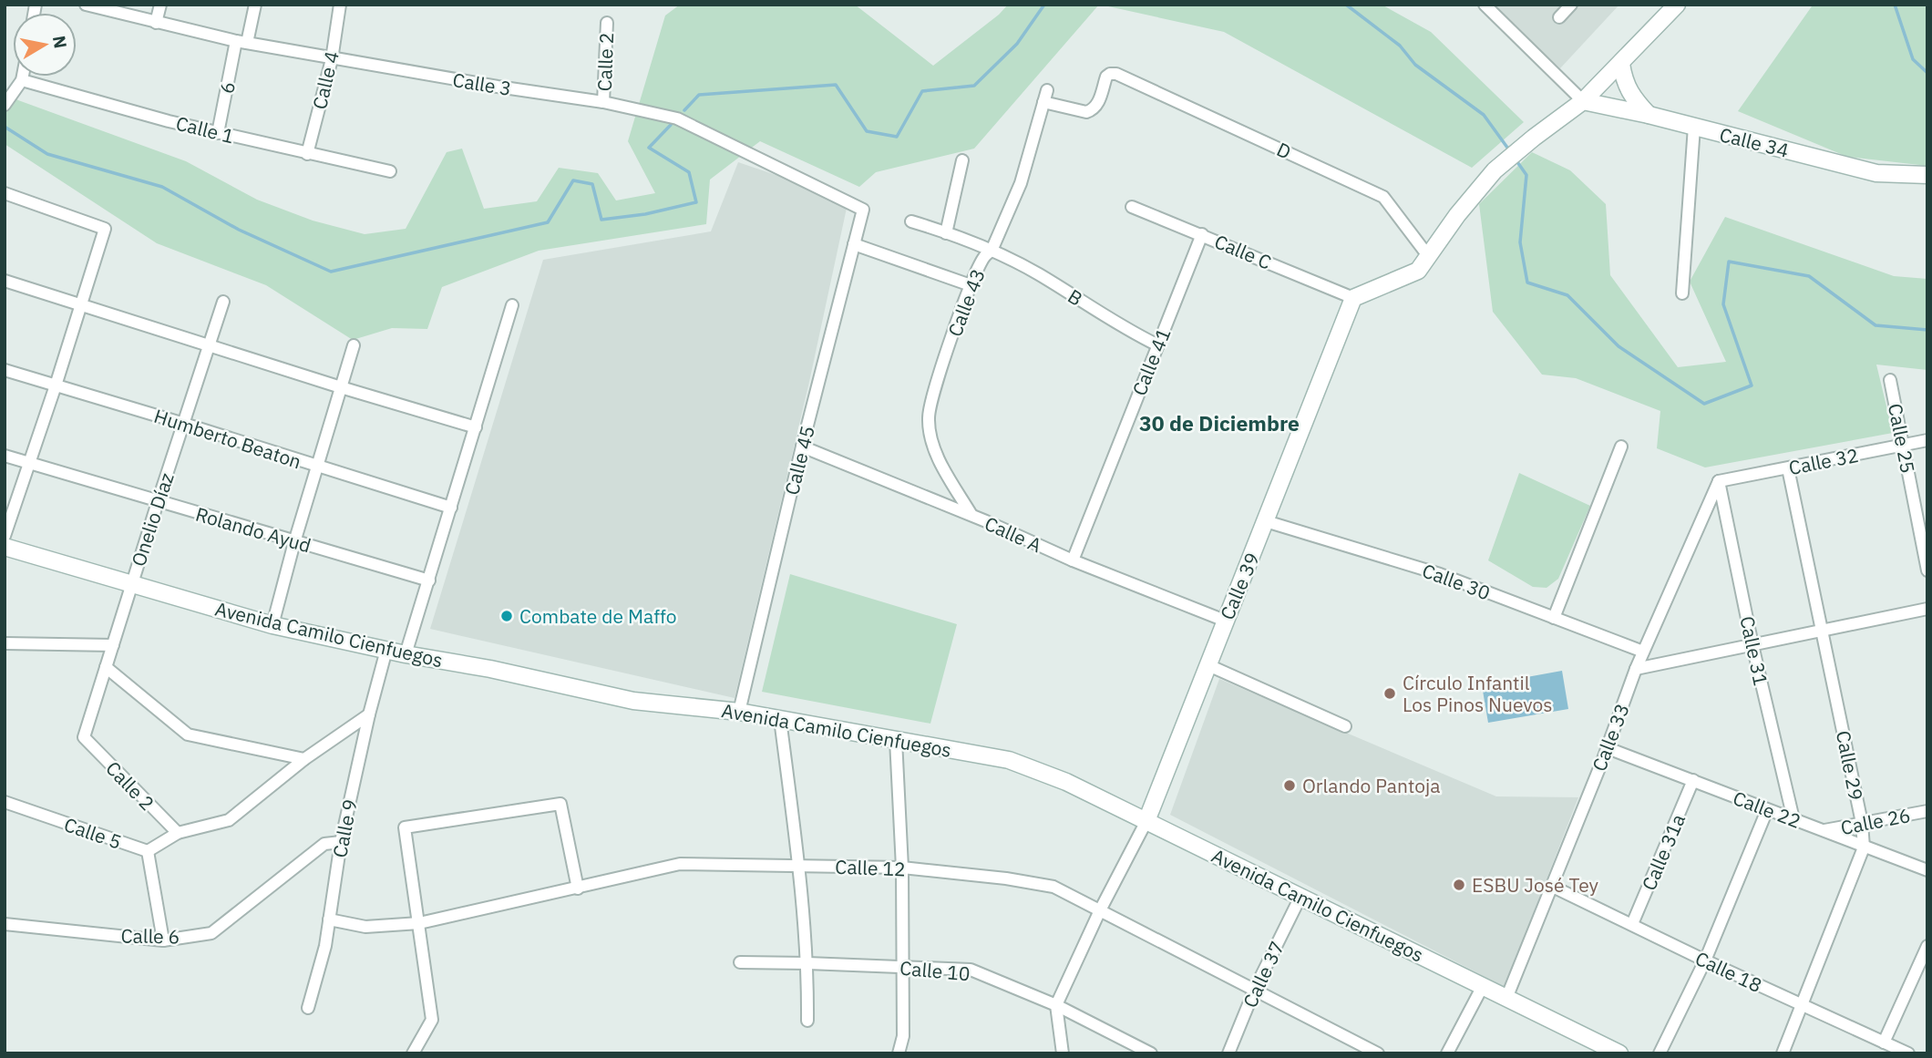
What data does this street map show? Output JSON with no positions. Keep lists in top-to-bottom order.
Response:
{
  "streets": {
    "main road": ["Calle 34", "Calle 39", "Avenida Camilo Cienfuegos"],
    "street": [
      "Calle 2",
      "Calle 4",
      "Calle 3",
      "6",
      "Calle 1",
      "D",
      "Calle C",
      "B",
      "Calle 43",
      "Calle 41",
      "Humberto Beaton",
      "Calle 25",
      "Calle 45",
      "Calle 32",
      "Onelio Díaz",
      "Rolando Ayud",
      "Calle A",
      "Calle 30",
      "Calle 31",
      "Calle 33",
      "Calle 29",
      "Calle 22",
      "Calle 26",
      "Calle 9",
      "Calle 5",
      "Calle 31a",
      "Calle 12",
      "Calle 6",
      "Calle 10",
      "Calle 18",
      "Calle 37"
    ]
  },
  "crossings": [
    ["Calle 2", "Calle 3"],
    ["Calle 2", "Onelio Díaz"],
    ["Calle 2", "Calle 5"],
    ["Calle 4", "Calle 3"],
    ["Calle 4", "Calle 1"],
    ["Calle 3", "6"],
    ["Calle 3", "Calle 45"],
    ["6", "Calle 1"],
    ["D", "Calle 43"],
    ["Calle C", "Calle 41"],
    ["Calle C", "Calle 39"],
    ["B", "Calle 43"],
    ["B", "Calle 41"],
    ["Calle 43", "Calle A"],
    ["Calle 41", "Calle A"],
    ["Humberto Beaton", "Onelio Díaz"],
    ["Calle 25", "Calle 32"],
    ["Calle 45", "Calle A"],
    ["Calle 45", "Avenida Camilo Cienfuegos"],
    ["Calle 32", "Calle 31"],
    ["Calle 32", "Calle 33"],
    ["Calle 32", "Calle 29"],
    ["Onelio Díaz", "Rolando Ayud"],
    ["Onelio Díaz", "Avenida Camilo Cienfuegos"],
    ["Calle A", "Calle 39"],
    ["Calle 30", "Calle 39"],
    ["Calle 30", "Calle 33"],
    ["Calle 39", "Avenida Camilo Cienfuegos"],
    ["Calle 39", "Calle 12"],
    ["Calle 39", "Calle 10"],
    ["Avenida Camilo Cienfuegos", "Calle 33"],
    ["Avenida Camilo Cienfuegos", "Calle 9"],
    ["Avenida Camilo Cienfuegos", "Calle 37"],
    ["Calle 31", "Calle 33"],
    ["Calle 31", "Calle 22"],
    ["Calle 33", "Calle 22"],
    ["Calle 33", "Calle 18"],
    ["Calle 29", "Calle 22"],
    ["Calle 29", "Calle 26"],
    ["Calle 29", "Calle 18"],
    ["Calle 22", "Calle 26"],
    ["Calle 22", "Calle 31a"],
    ["Calle 9", "Calle 5"],
    ["Calle 9", "Calle 12"],
    ["Calle 9", "Calle 6"],
    ["Calle 31a", "Calle 18"],
    ["Calle 12", "Calle 37"]
  ],
  "districts": ["30 de Diciembre"],
  "places": [
    "Combate de Maffo",
    "Círculo Infantil Los Pinos Nuevos",
    "Orlando Pantoja",
    "ESBU José Tey"
  ],
  "north": "right"
}
